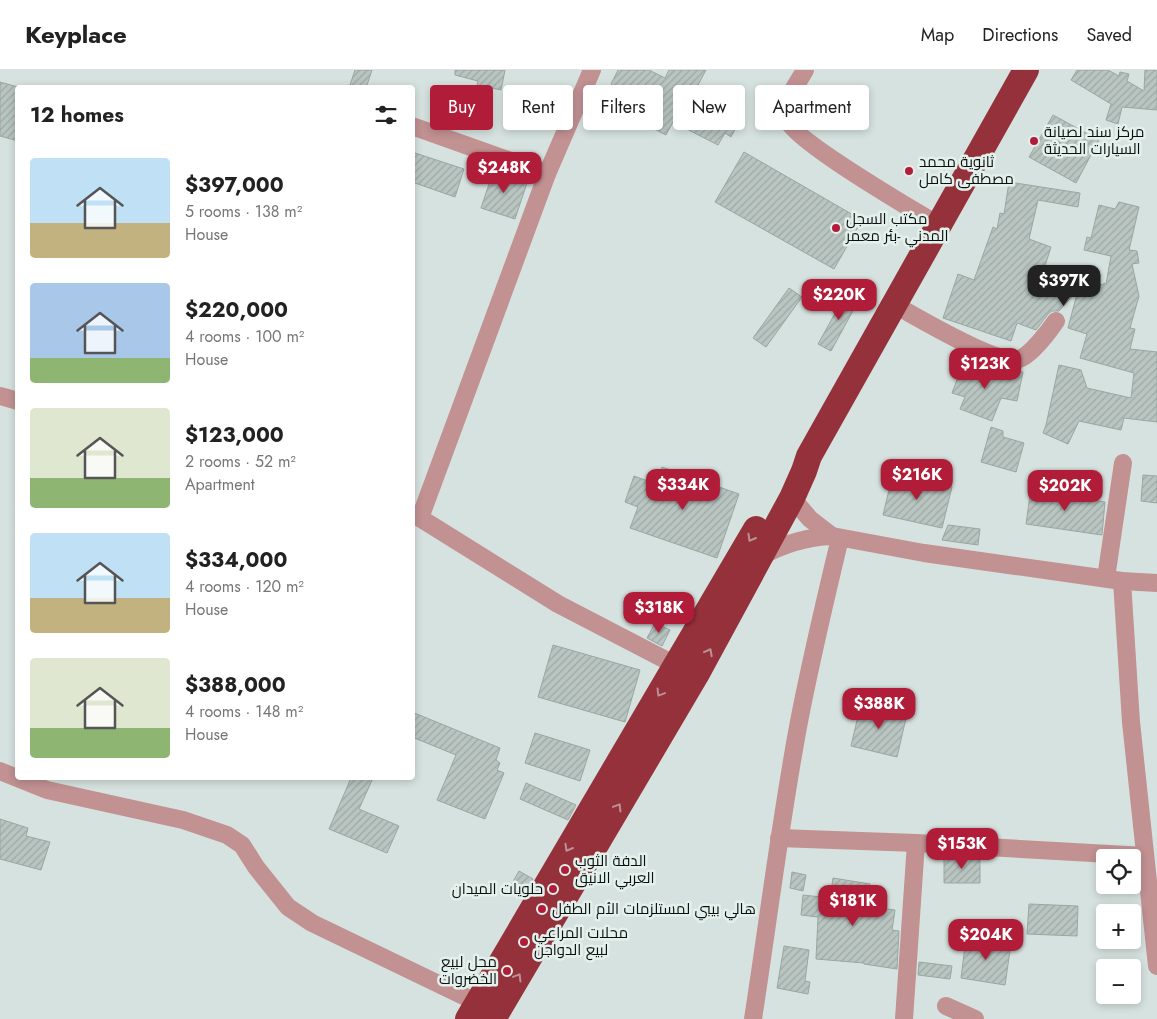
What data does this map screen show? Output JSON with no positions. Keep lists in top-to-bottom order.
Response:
{
  "places": [
    "مركز سند لصيانة السيارات الحديثة",
    "ثانوية محمد مصطفى كامل",
    "مكتب السجل المدني -بئر معمر",
    "الدفة الثوب العربي الانيق",
    "حلويات الميدان",
    "هالي بيبي لمستلزمات الأم الطفل",
    "محلات المراعي لبيع الدواجن",
    "محل لبيع الخضروات"
  ],
  "page": {
    "header": "Keyplace",
    "nav": ["Map", "Directions", "Saved"],
    "chip": [
      "Buy",
      "Rent",
      "Filters",
      "New",
      "Apartment"
    ],
    "heading": "12 homes",
    "list": [
      {
        "name": "$397,000",
        "note": "5 rooms · 138 m² · House"
      },
      {
        "name": "$220,000",
        "note": "4 rooms · 100 m² · House"
      },
      {
        "name": "$123,000",
        "note": "2 rooms · 52 m² · Apartment"
      },
      {
        "name": "$334,000",
        "note": "4 rooms · 120 m² · House"
      },
      {
        "name": "$388,000",
        "note": "4 rooms · 148 m² · House"
      }
    ],
    "price": [
      "$248K",
      "$397K",
      "$220K",
      "$123K",
      "$216K",
      "$334K",
      "$202K",
      "$318K",
      "$388K",
      "$153K",
      "$181K",
      "$204K"
    ],
    "map_buttons": ["+", "−"]
  }
}
